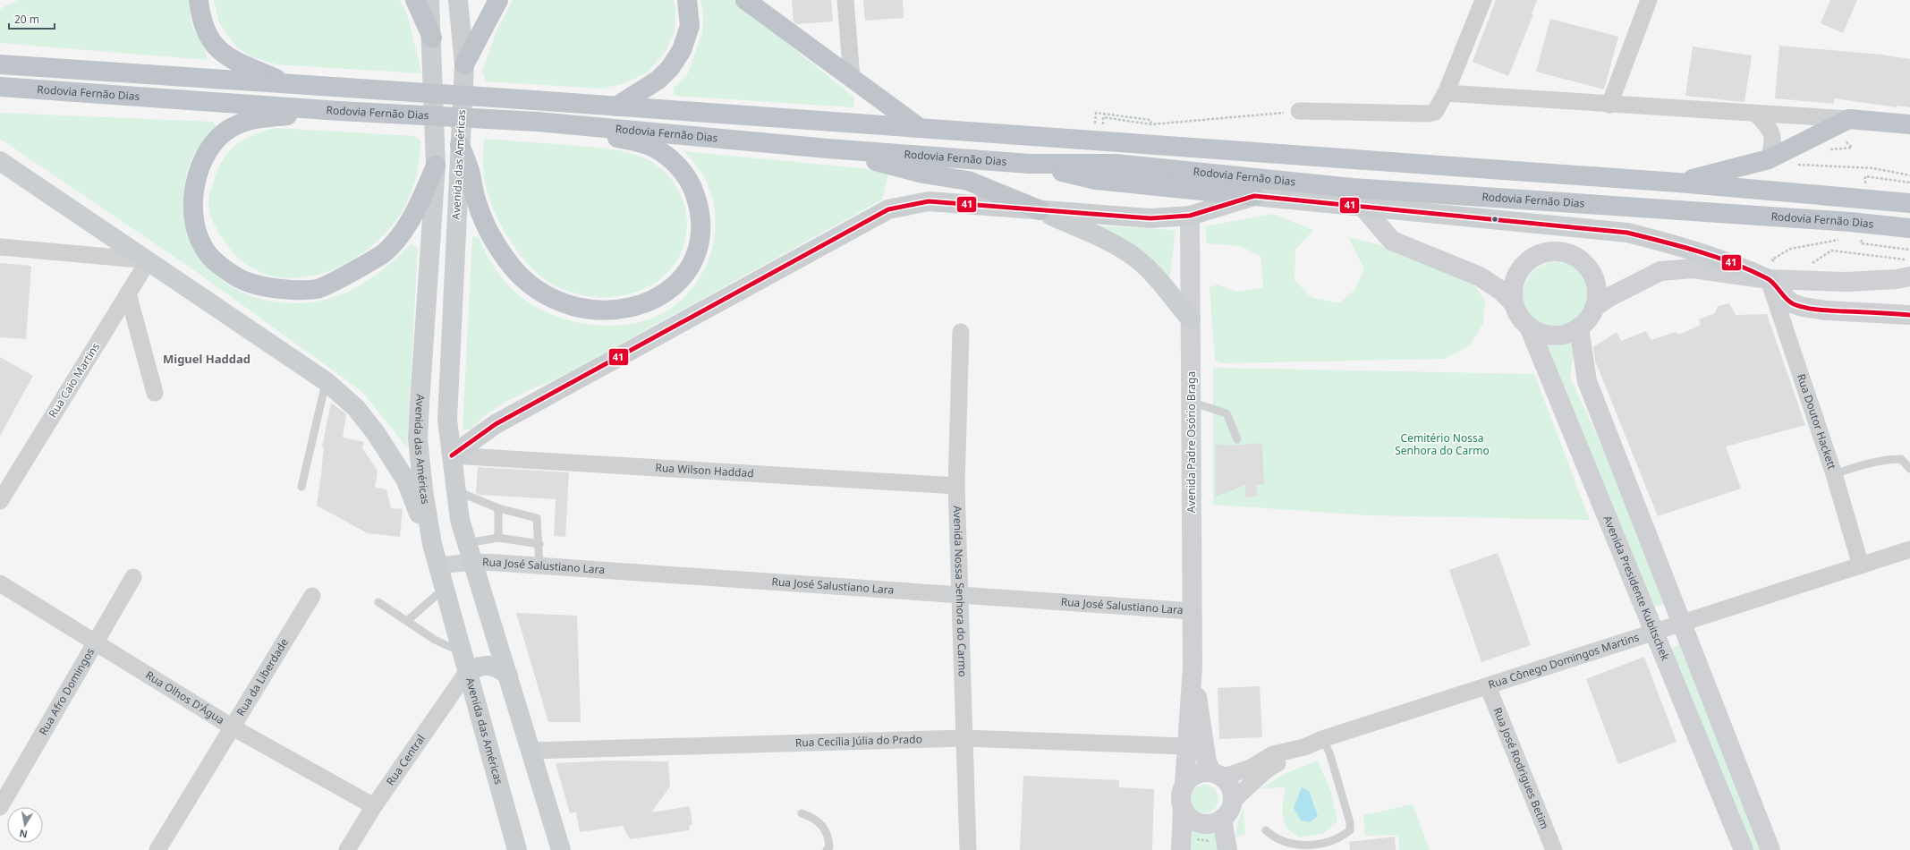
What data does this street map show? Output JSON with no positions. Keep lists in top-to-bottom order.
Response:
{
  "streets": {
    "highway": ["Rodovia Fernão Dias"],
    "main road": ["Avenida das Américas", "Avenida Padre Osório Braga", "Avenida Presidente Kubitschek"],
    "street": [
      "Rua Caio Martins",
      "Rua Doutor Hackett",
      "Rua Wilson Haddad",
      "Rua José Salustiano Lara",
      "Avenida Nossa Senhora do Carmo",
      "Rua Cônego Domingos Martins",
      "Rua da Liberdade",
      "Rua Afro Domingos",
      "Rua Olhos D'Água",
      "Rua Cecília Júlia do Prado",
      "Rua Central",
      "Rua José Rodrigues Betim"
    ]
  },
  "crossings": [
    ["Avenida das Américas", "Rua Wilson Haddad"],
    ["Avenida das Américas", "Rua José Salustiano Lara"],
    ["Avenida das Américas", "Rua Cecília Júlia do Prado"],
    ["Avenida das Américas", "Rua Central"],
    ["Rua Doutor Hackett", "Rua Cônego Domingos Martins"],
    ["Avenida Padre Osório Braga", "Rua José Salustiano Lara"],
    ["Avenida Padre Osório Braga", "Rua Cônego Domingos Martins"],
    ["Avenida Padre Osório Braga", "Rua Cecília Júlia do Prado"],
    ["Rua Wilson Haddad", "Avenida Nossa Senhora do Carmo"],
    ["Rua José Salustiano Lara", "Avenida Nossa Senhora do Carmo"],
    ["Avenida Presidente Kubitschek", "Rua Cônego Domingos Martins"],
    ["Avenida Nossa Senhora do Carmo", "Rua Cecília Júlia do Prado"],
    ["Rua Cônego Domingos Martins", "Rua José Rodrigues Betim"],
    ["Rua da Liberdade", "Rua Olhos D'Água"],
    ["Rua Afro Domingos", "Rua Olhos D'Água"],
    ["Rua Olhos D'Água", "Rua Central"]
  ],
  "districts": ["Miguel Haddad"],
  "parks": ["Cemitério Nossa Senhora do Carmo"],
  "lines": ["transit line 41"],
  "scale_bar": "20 m",
  "north": "bottom"
}
